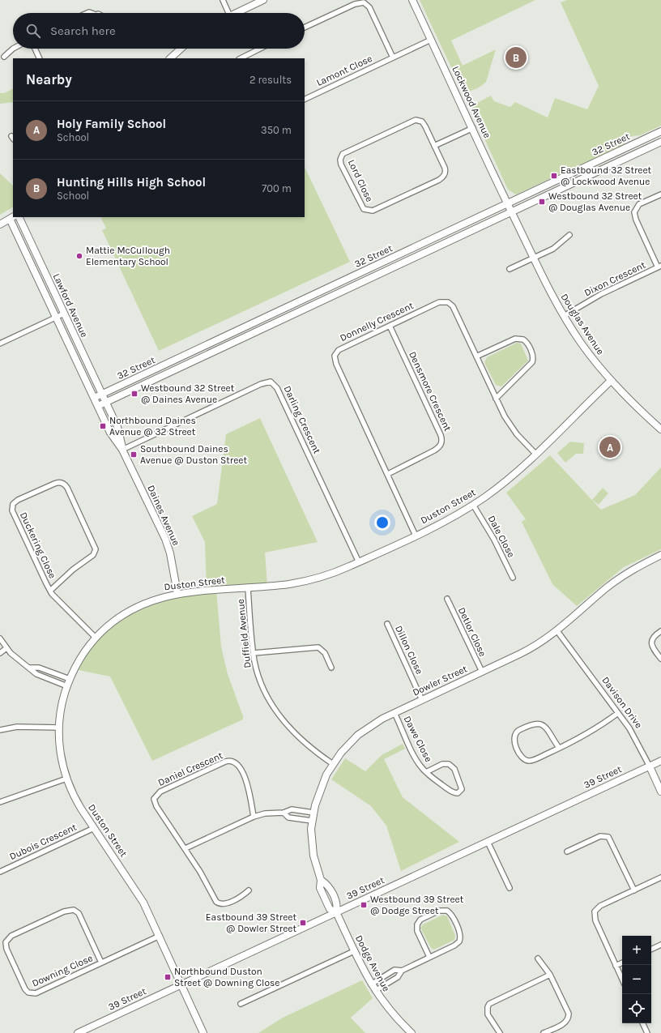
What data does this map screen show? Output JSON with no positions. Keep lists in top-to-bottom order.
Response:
{
  "streets": {
    "street": [
      "Lamont Close",
      "Lockwood Avenue",
      "32 Street",
      "Lord Close",
      "Dixon Crescent",
      "Lawford Avenue",
      "Donnelly Crescent",
      "Douglas Avenue",
      "Densmore Crescent",
      "Darling Crescent",
      "Duston Street",
      "Daines Avenue",
      "Dale Close",
      "Duckering Close",
      "Detlor Close",
      "Duffield Avenue",
      "Dillon Close",
      "Dowler Street",
      "Davison Drive",
      "Dawe Close",
      "Daniel Crescent",
      "39 Street",
      "Dubois Crescent",
      "Dodge Avenue",
      "Downing Close"
    ]
  },
  "crossings": [
    ["Lamont Close", "Lockwood Avenue"],
    ["Lockwood Avenue", "32 Street"],
    ["Lockwood Avenue", "Douglas Avenue"],
    ["32 Street", "Lawford Avenue"],
    ["32 Street", "Douglas Avenue"],
    ["32 Street", "Daines Avenue"],
    ["Dixon Crescent", "Douglas Avenue"],
    ["Lawford Avenue", "Daines Avenue"],
    ["Donnelly Crescent", "Densmore Crescent"],
    ["Donnelly Crescent", "Duston Street"],
    ["Douglas Avenue", "Duston Street"],
    ["Darling Crescent", "Duston Street"],
    ["Darling Crescent", "Daines Avenue"],
    ["Duston Street", "Daines Avenue"],
    ["Duston Street", "Dale Close"],
    ["Duston Street", "Duckering Close"],
    ["Duston Street", "Duffield Avenue"],
    ["Duston Street", "39 Street"],
    ["Duston Street", "Dubois Crescent"],
    ["Duston Street", "Downing Close"],
    ["Detlor Close", "Dowler Street"],
    ["Duffield Avenue", "Dowler Street"],
    ["Dillon Close", "Dowler Street"],
    ["Dowler Street", "Davison Drive"],
    ["Dowler Street", "Dawe Close"],
    ["Dowler Street", "39 Street"],
    ["Dowler Street", "Dodge Avenue"],
    ["Davison Drive", "39 Street"],
    ["39 Street", "Dodge Avenue"]
  ],
  "places": {
    "transit": [
      "Eastbound 32 Street @ Lockwood Avenue",
      "Westbound 32 Street @ Douglas Avenue",
      "Westbound 32 Street @ Daines Avenue",
      "Northbound Daines Avenue @ 32 Street",
      "Southbound Daines Avenue @ Duston Street",
      "Westbound 39 Street @ Dodge Street",
      "Eastbound 39 Street @ Dowler Street",
      "Northbound Duston Street @ Downing Close"
    ],
    "other": ["Mattie McCullough Elementary School"]
  },
  "page": {
    "search": "Search here",
    "pins": ["B", "A"],
    "heading": ["Nearby", "2 results"],
    "list": [
      {
        "mark": "A",
        "name": "Holy Family School",
        "note": "School",
        "value": "350 m"
      },
      {
        "mark": "B",
        "name": "Hunting Hills High School",
        "note": "School",
        "value": "700 m"
      }
    ],
    "map_buttons": ["+", "−"]
  }
}
